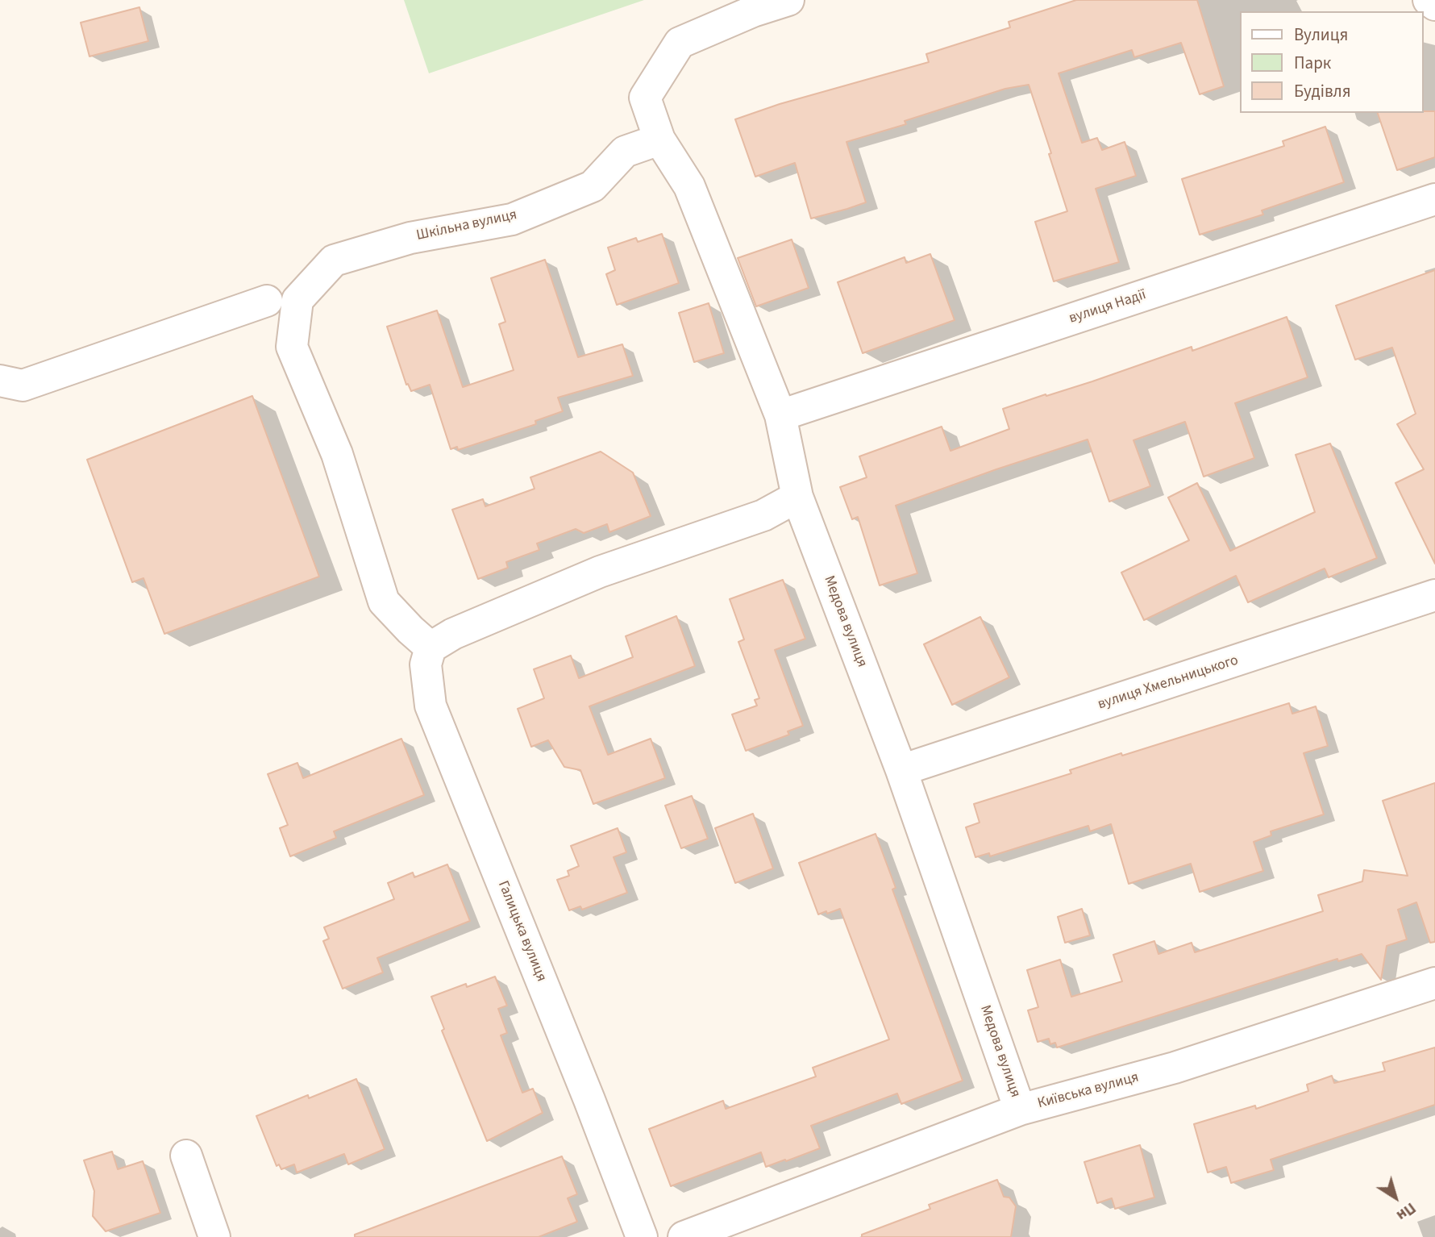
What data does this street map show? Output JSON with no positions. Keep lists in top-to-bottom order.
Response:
{
  "streets": {
    "street": [
      "Шкільна вулиця",
      "вулиця Надії",
      "Медова вулиця",
      "вулиця Хмельницького",
      "Галицька вулиця",
      "Київська вулиця"
    ]
  },
  "crossings": [
    ["Шкільна вулиця", "Медова вулиця"],
    ["Шкільна вулиця", "Галицька вулиця"],
    ["вулиця Надії", "Медова вулиця"],
    ["Медова вулиця", "вулиця Хмельницького"],
    ["Медова вулиця", "Київська вулиця"]
  ],
  "legend": ["Вулиця", "Парк", "Будівля"],
  "north": "bottom right"
}
